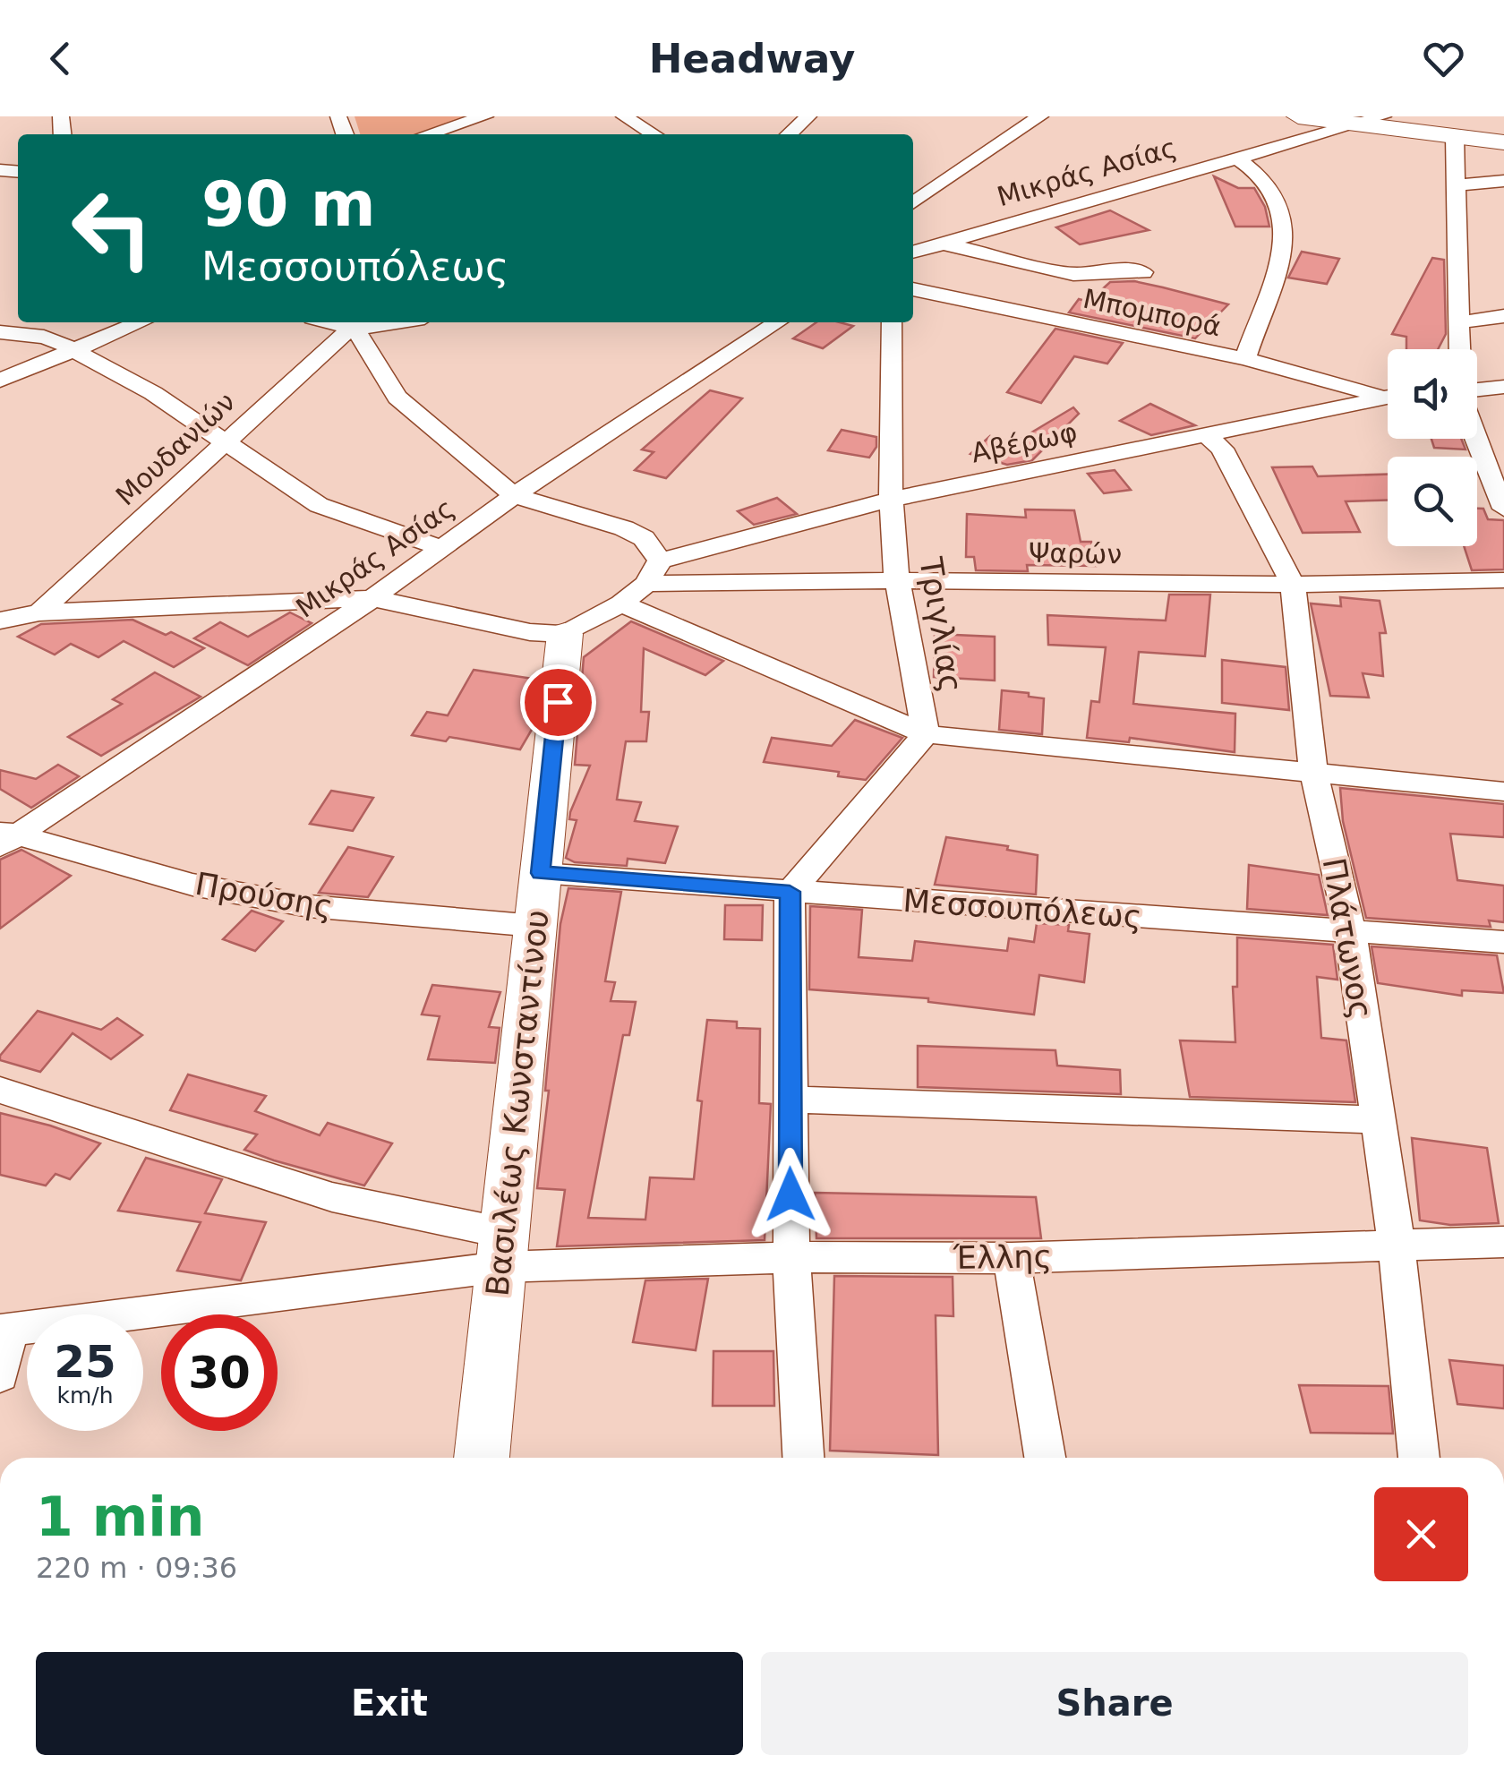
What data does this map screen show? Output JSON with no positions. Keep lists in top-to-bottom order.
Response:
{
  "streets": {
    "street": [
      "Μικράς Ασίας",
      "Μπομπορά",
      "Αβέρωφ",
      "Μουδανιών",
      "Ψαρών",
      "Τριγλίας",
      "Προύσης",
      "Μεσσουπόλεως",
      "Πλάτωνος",
      "Βασιλέως Κωνσταντίνου",
      "Έλλης"
    ]
  },
  "crossings": [
    ["Μικράς Ασίας", "Προύσης"],
    ["Αβέρωφ", "Τριγλίας"],
    ["Αβέρωφ", "Πλάτωνος"],
    ["Ψαρών", "Τριγλίας"],
    ["Ψαρών", "Πλάτωνος"],
    ["Τριγλίας", "Μεσσουπόλεως"],
    ["Προύσης", "Βασιλέως Κωνσταντίνου"],
    ["Μεσσουπόλεως", "Πλάτωνος"],
    ["Μεσσουπόλεως", "Βασιλέως Κωνσταντίνου"],
    ["Πλάτωνος", "Έλλης"],
    ["Βασιλέως Κωνσταντίνου", "Έλλης"]
  ],
  "page": {
    "header": "Headway",
    "turn": ["90 m", "Μεσσουπόλεως"],
    "speed": "25 km/h",
    "limit": "30",
    "heading": ["1 min", "220 m · 09:36"],
    "buttons": ["Exit", "Share"]
  }
}
